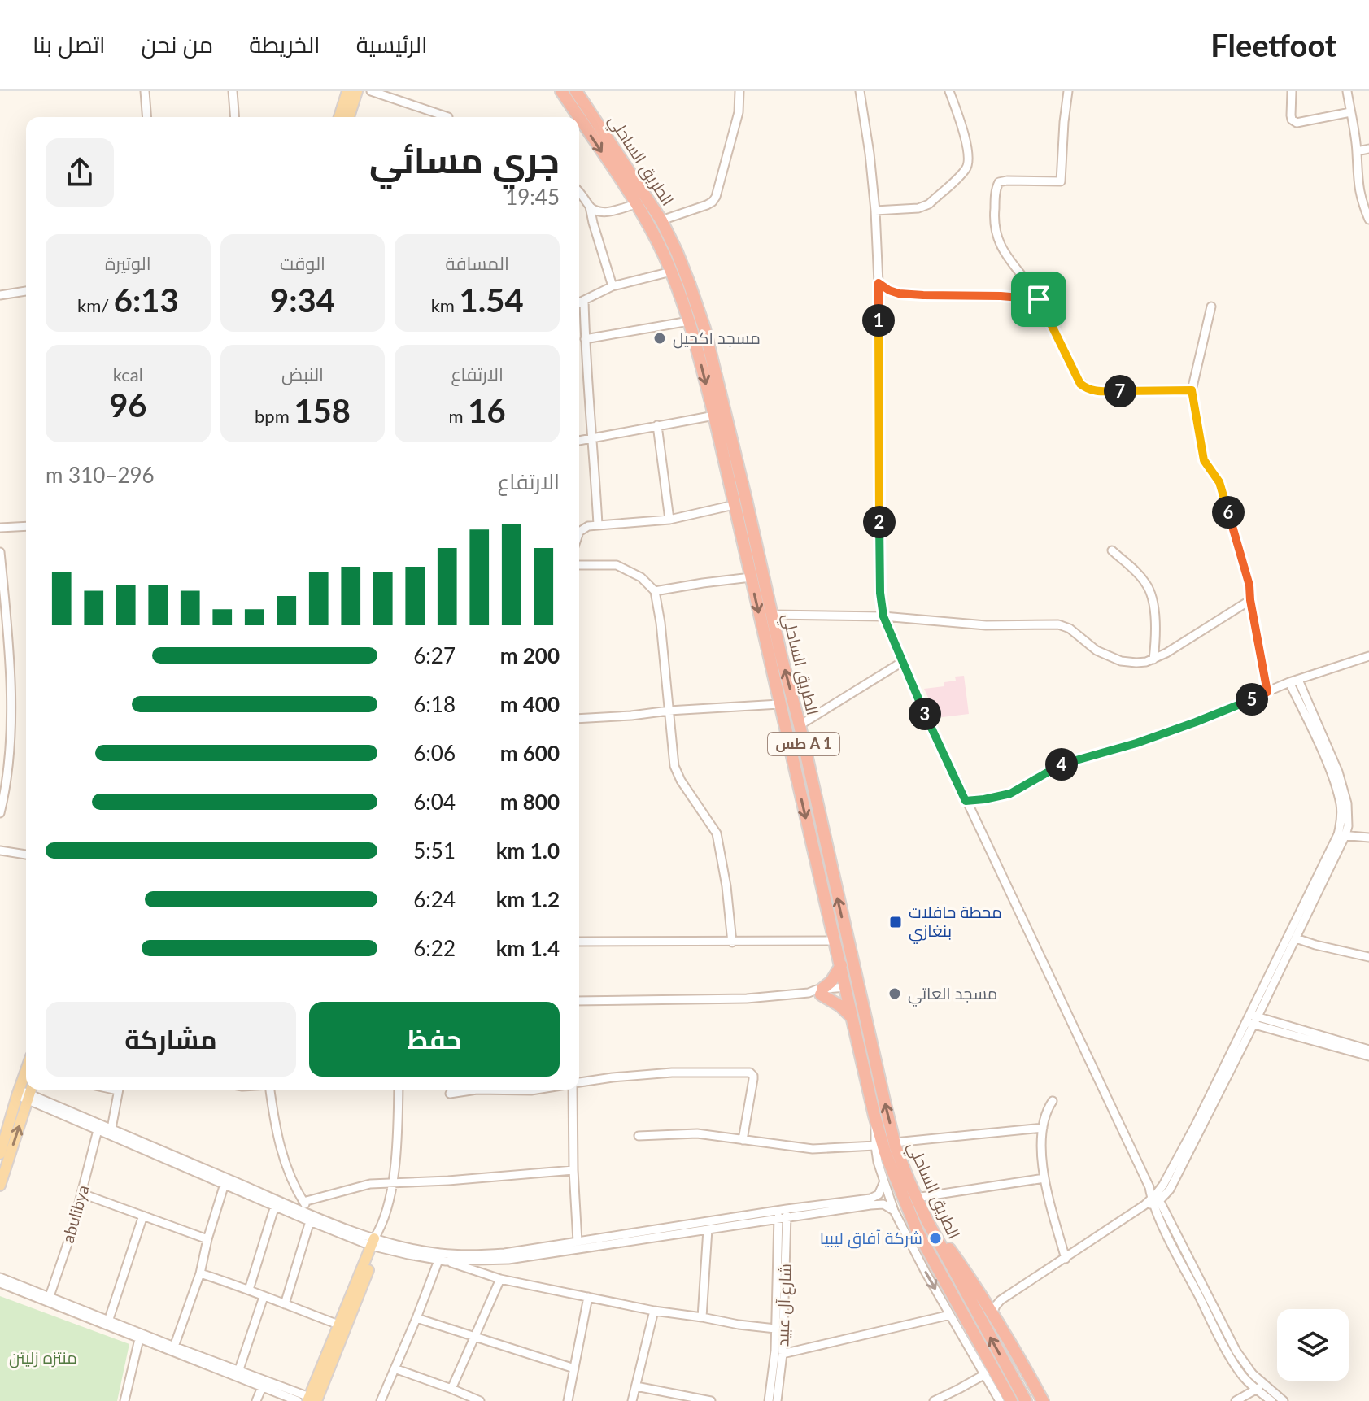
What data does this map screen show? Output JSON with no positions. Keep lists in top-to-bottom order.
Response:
{
  "streets": {
    "highway": ["الطريق الساحلي", "طس A 1"],
    "street": ["abulibya", "شارع آل عبيد"]
  },
  "parks": ["منتزه زليتن"],
  "places": {
    "other": ["مسجد اكحيل", "مسجد العاتي", "شركة آفاق ليبيا"],
    "transit": ["محطة حافلات بنغازي"]
  },
  "page": {
    "header": "Fleetfoot",
    "nav": [
      "الرئيسية",
      "الخريطة",
      "من نحن",
      "اتصل بنا"
    ],
    "heading": ["جري مسائي", "19:45"],
    "stats": [
      ["المسافة", "1.54 km"],
      ["الوقت", "9:34"],
      ["الوتيرة", "6:13 /km"],
      ["الارتفاع", "16 m"],
      ["النبض", "158 bpm"],
      ["kcal", "96"]
    ],
    "pins": [
      "1",
      "7",
      "6",
      "2",
      "5",
      "3",
      "4"
    ],
    "chart": ["الارتفاع", "296–310 m"],
    "list": [
      {
        "name": "200 m",
        "note": "6:27"
      },
      {
        "name": "400 m",
        "note": "6:18"
      },
      {
        "name": "600 m",
        "note": "6:06"
      },
      {
        "name": "800 m",
        "note": "6:04"
      },
      {
        "name": "1.0 km",
        "note": "5:51"
      },
      {
        "name": "1.2 km",
        "note": "6:24"
      },
      {
        "name": "1.4 km",
        "note": "6:22"
      }
    ],
    "buttons": ["حفظ", "مشاركة"]
  }
}
